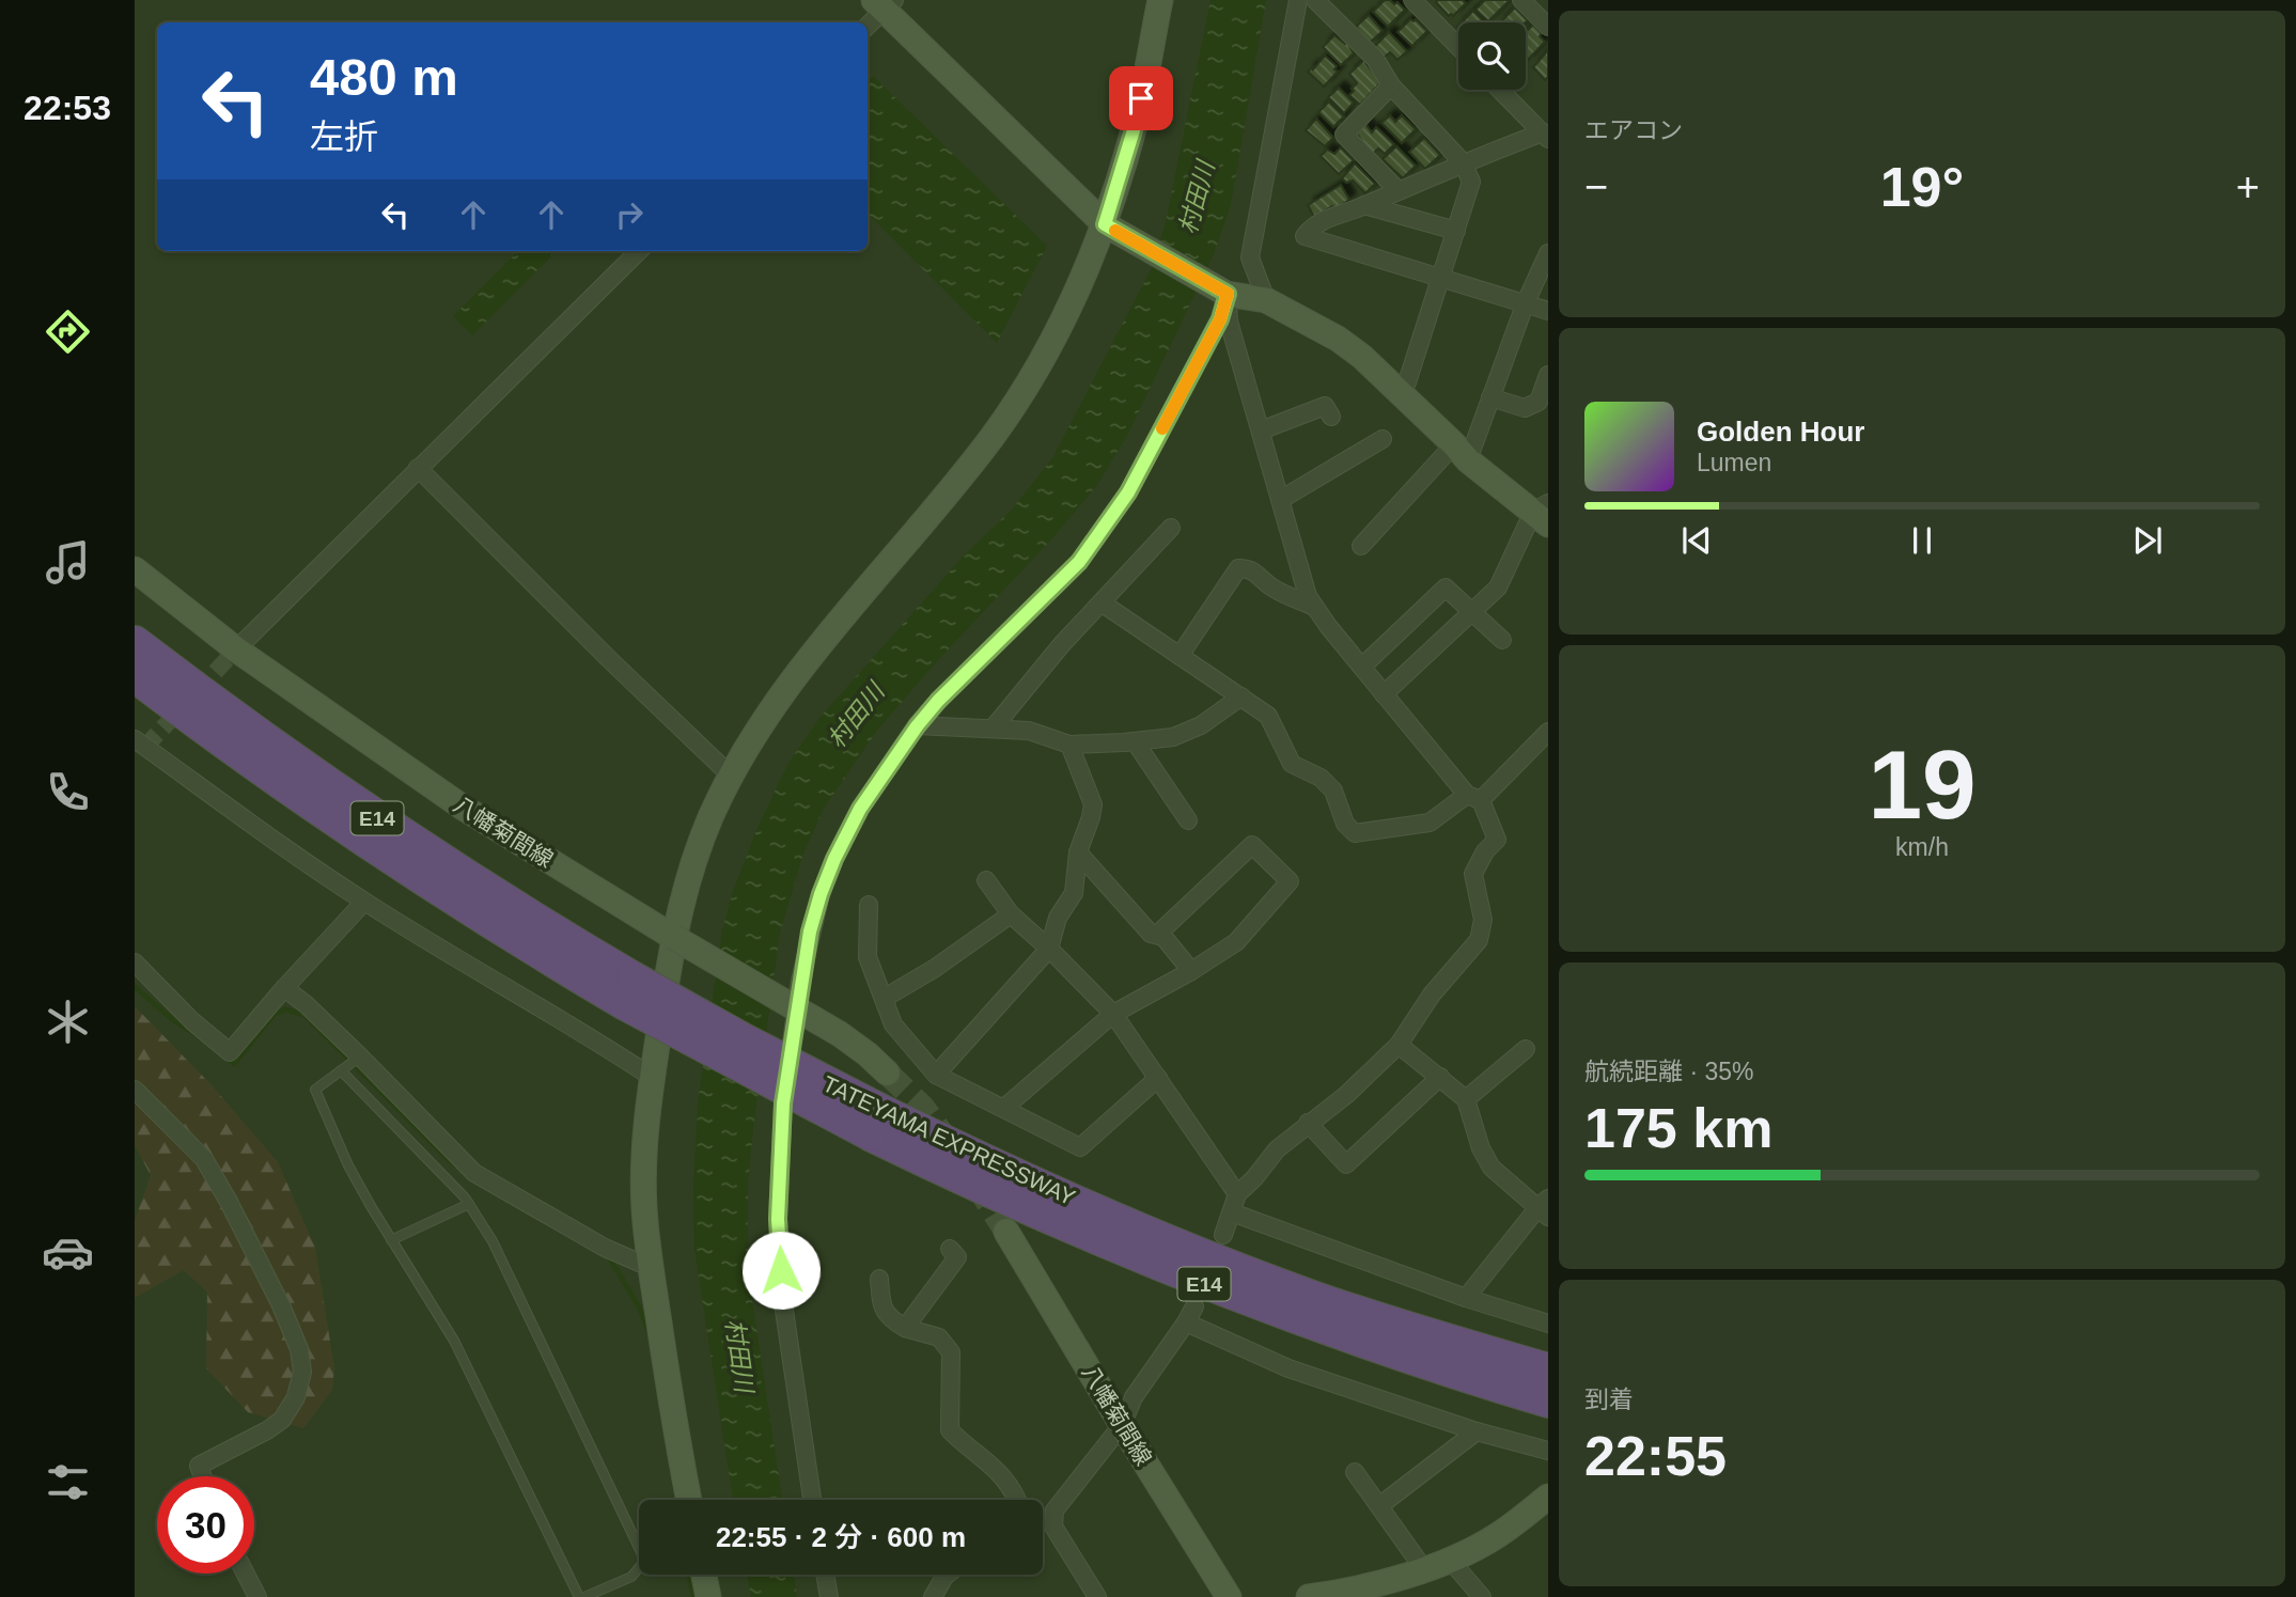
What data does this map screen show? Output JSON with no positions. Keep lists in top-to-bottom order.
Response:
{
  "streets": {
    "highway": ["E14", "TATEYAMA EXPRESSWAY"],
    "street": ["八幡菊間線"]
  },
  "water": ["村田川"],
  "page": {
    "tabs": "22:53",
    "tile": [
      "エアコン",
      ["19", "km/h"],
      ["航続距離 · 35%", "175 km"],
      ["到着", "22:55"]
    ],
    "turn": ["480 m", "左折"],
    "heat": ["−", "19°", "+"],
    "song": ["Golden Hour", "Lumen"],
    "limit": "30",
    "trip": "22:55 · 2 分 · 600 m"
  }
}
